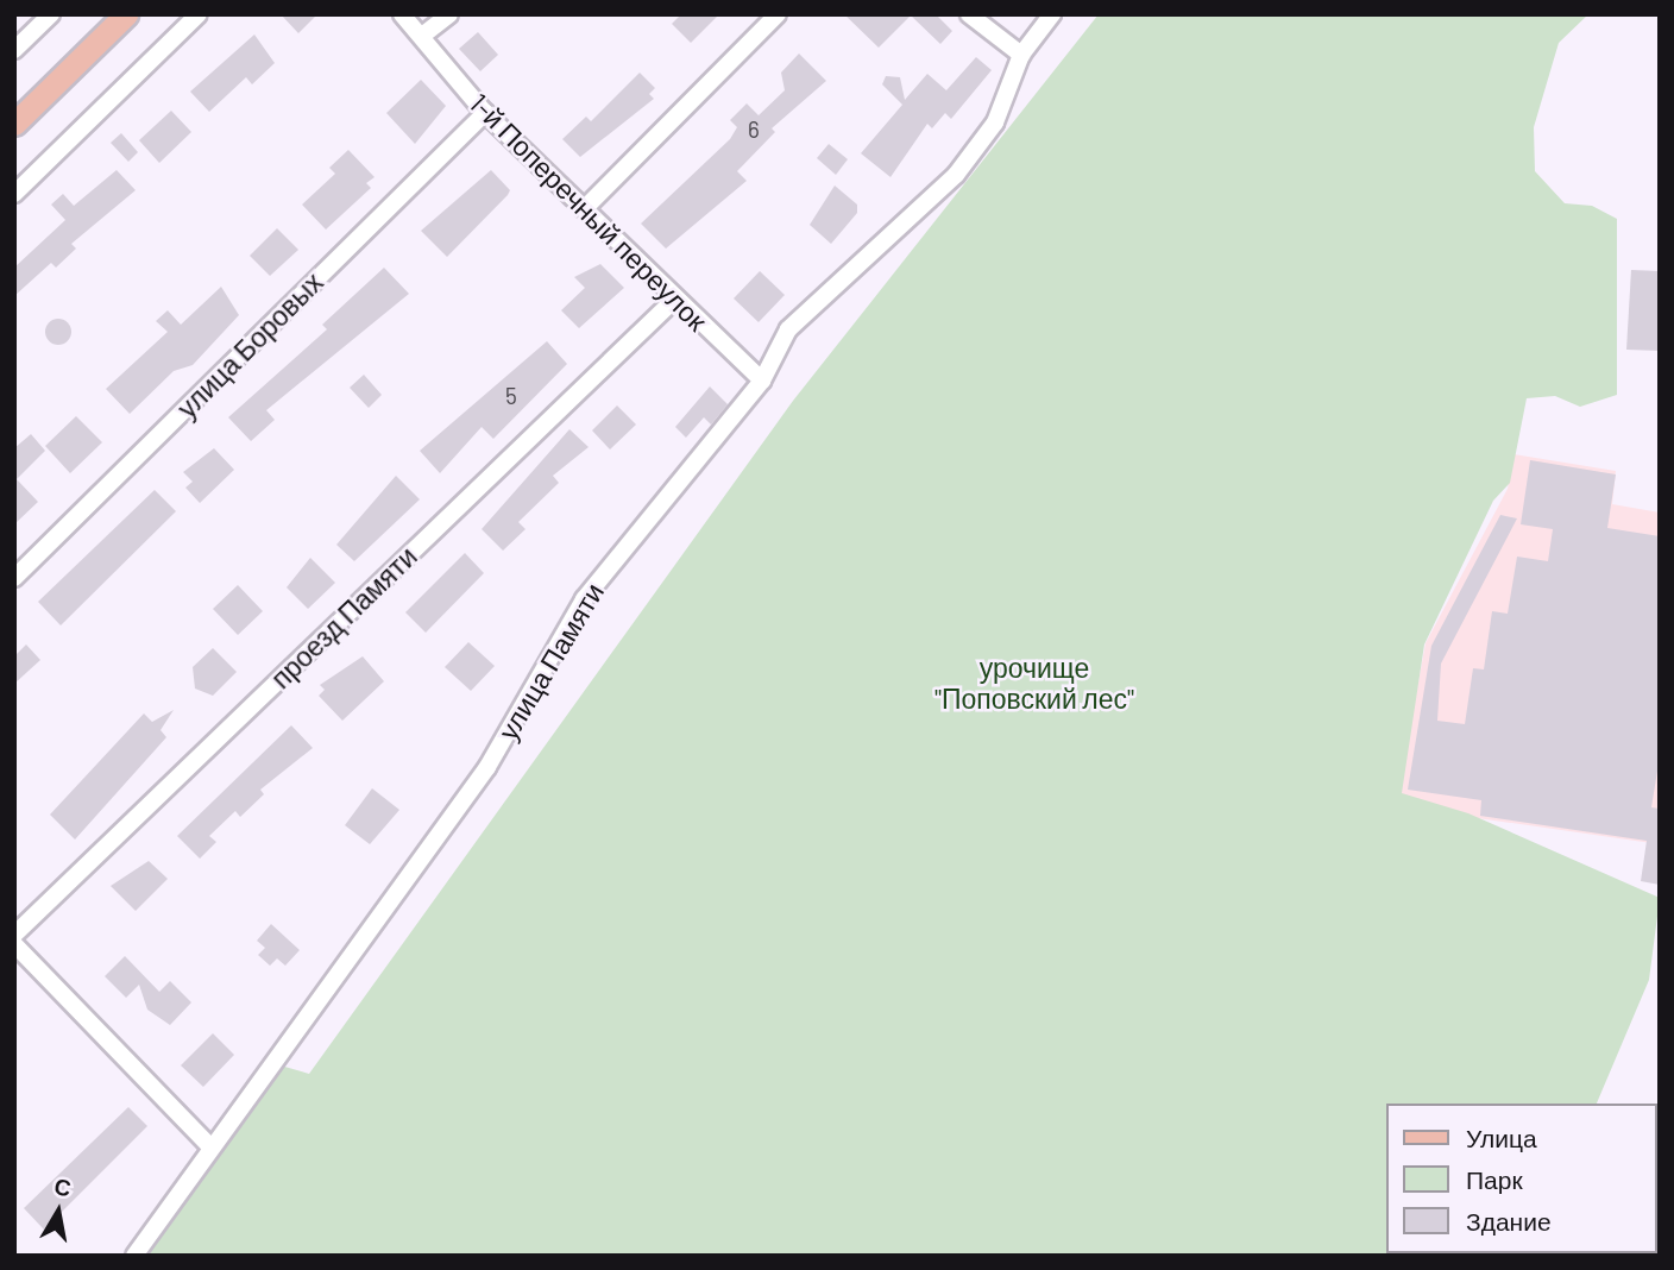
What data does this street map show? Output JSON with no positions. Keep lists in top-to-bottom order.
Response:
{
  "streets": {
    "street": [
      "1-й Поперечный переулок",
      "улица Боровых",
      "проезд Памяти",
      "улица Памяти"
    ]
  },
  "crossings": [
    ["1-й Поперечный переулок", "улица Боровых"],
    ["1-й Поперечный переулок", "проезд Памяти"],
    ["1-й Поперечный переулок", "улица Памяти"]
  ],
  "parks": ["урочище \"Поповский лес\""],
  "house_numbers": ["6", "5"],
  "legend": ["Улица", "Парк", "Здание"],
  "north": "top"
}
